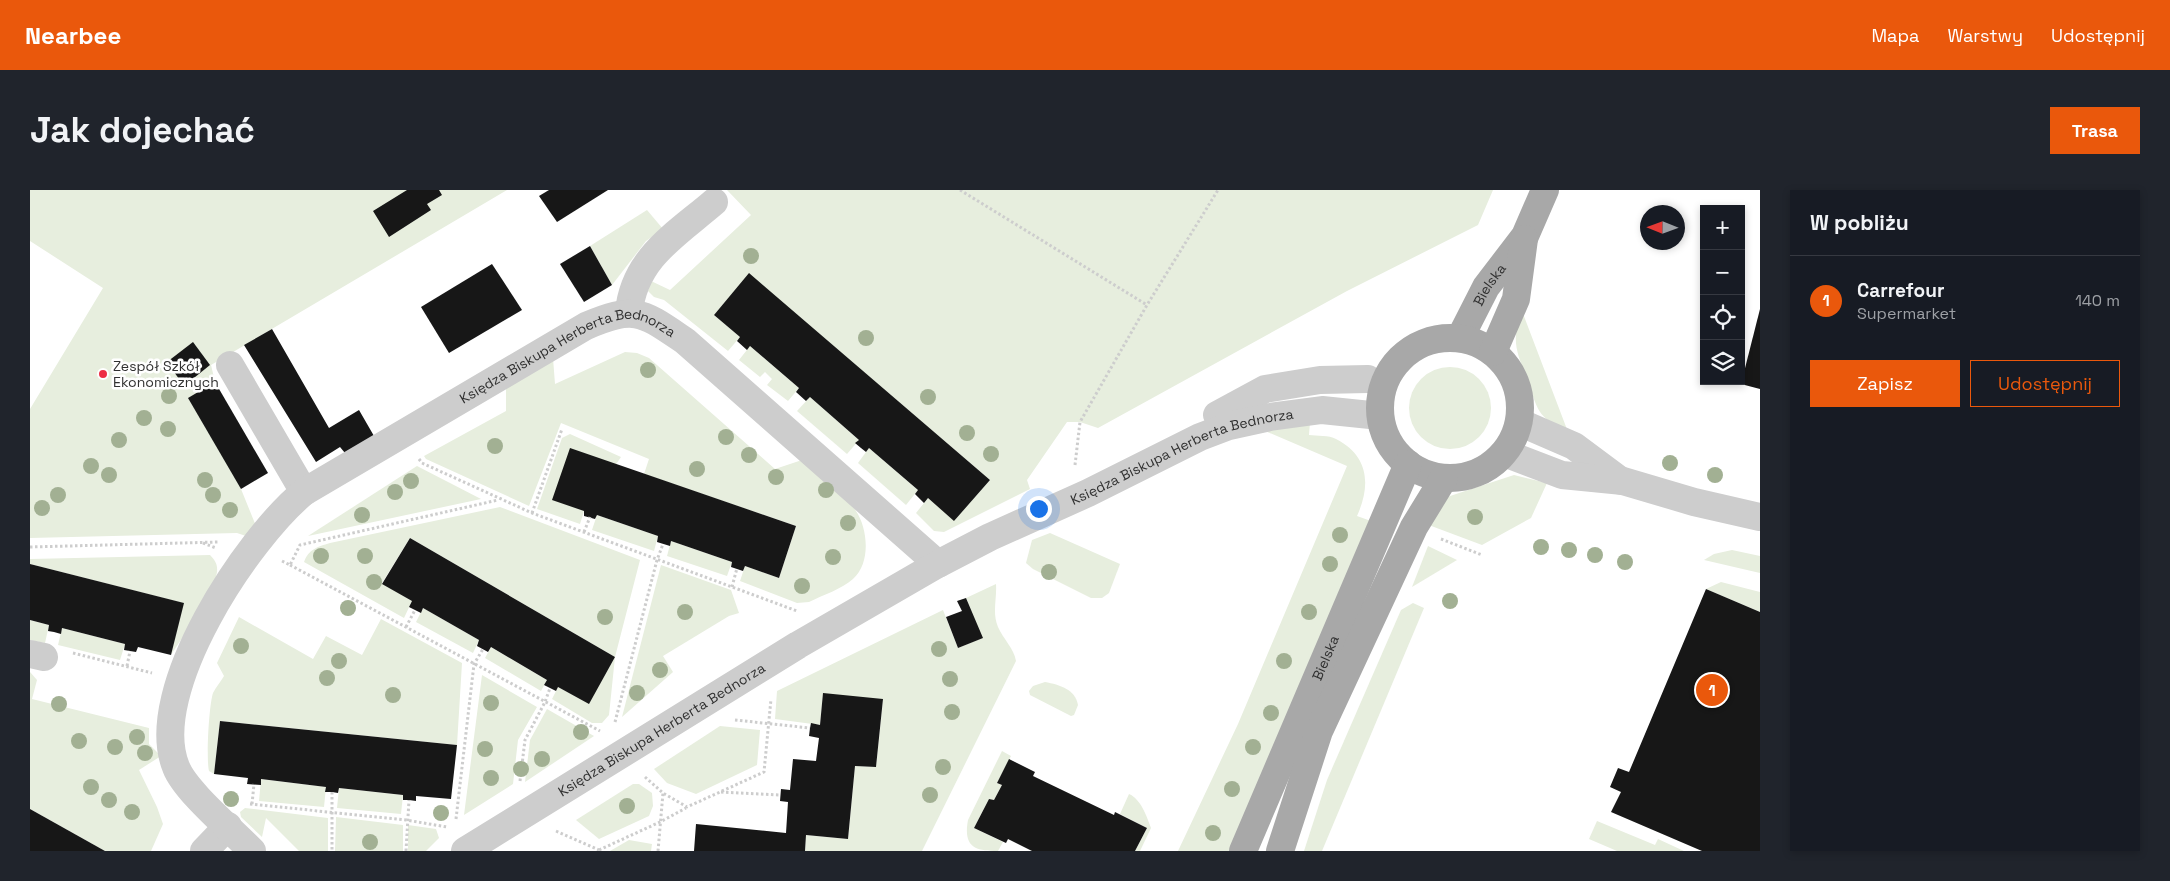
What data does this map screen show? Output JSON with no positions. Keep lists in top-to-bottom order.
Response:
{
  "streets": {
    "main road": ["Bielska"],
    "street": ["Księdza Biskupa Herberta Bednorza"]
  },
  "crossings": [
    ["Bielska", "Księdza Biskupa Herberta Bednorza"]
  ],
  "places": ["Zespół Szkół Ekonomicznych"],
  "north": "left",
  "page": {
    "header": "Nearbee",
    "nav": ["Mapa", "Warstwy", "Udostępnij"],
    "buttons": [
      "Trasa",
      ["Zapisz", "Udostępnij"]
    ],
    "title": "Jak dojechać",
    "heading": "W pobliżu",
    "map_buttons": ["+", "−"],
    "list": [
      {
        "mark": "1",
        "name": "Carrefour",
        "note": "Supermarket",
        "value": "140 m"
      }
    ],
    "pins": "1"
  }
}
